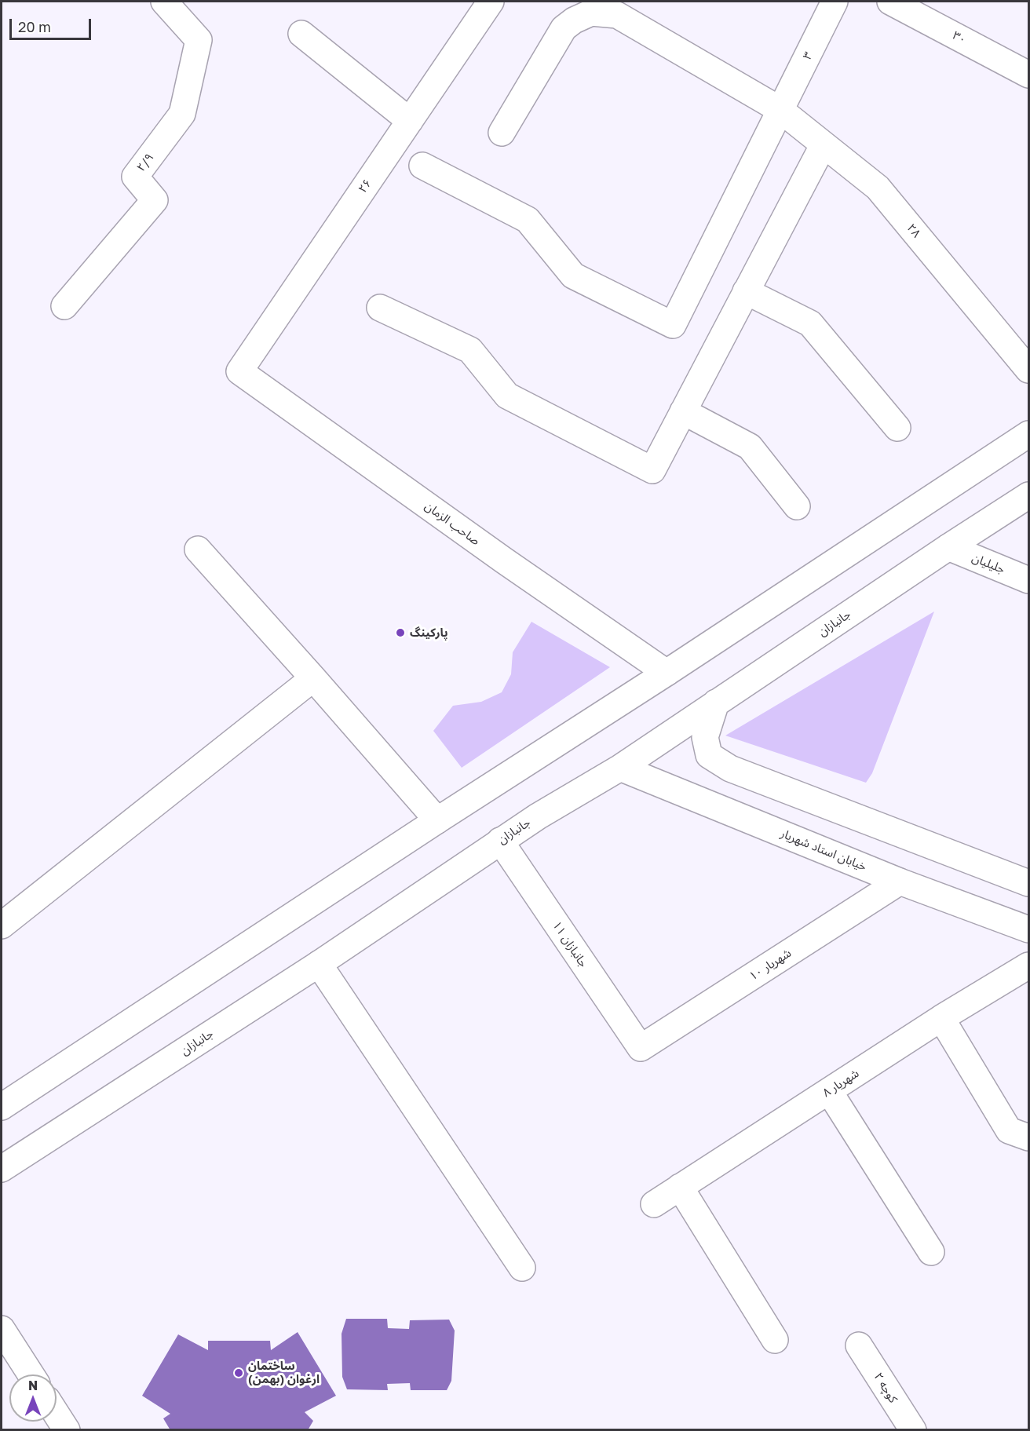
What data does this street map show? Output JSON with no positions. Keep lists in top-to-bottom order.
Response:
{
  "streets": {
    "street": [
      "۳۰",
      "۳",
      "۲/۹",
      "۲۶",
      "۲۸",
      "صاحب الزمان",
      "جلیلیان",
      "جانبازان",
      "خیابان استاد شهریار",
      "۱۱ جانبازان",
      "شهریار ۱۰",
      "شهریار ۸",
      "کوچه ۲"
    ]
  },
  "crossings": [
    ["۳", "۲۸"],
    ["۲۶", "صاحب الزمان"],
    ["جلیلیان", "جانبازان"],
    ["جانبازان", "خیابان استاد شهریار"],
    ["جانبازان", "۱۱ جانبازان"],
    ["خیابان استاد شهریار", "شهریار ۱۰"],
    ["۱۱ جانبازان", "شهریار ۱۰"]
  ],
  "places": ["پارکینگ", "ساختمان ارغوان (بهمن)"],
  "scale_bar": "20 m",
  "north": "top"
}
